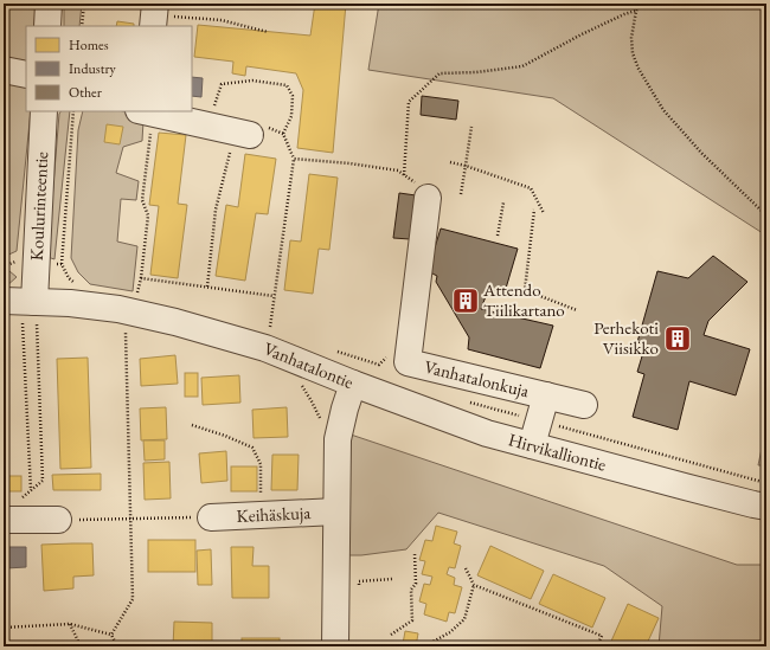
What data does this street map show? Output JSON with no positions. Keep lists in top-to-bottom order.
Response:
{
  "streets": {
    "street": [
      "Koulurinteentie",
      "Vanhatalontie",
      "Vanhatalonkuja",
      "Hirvikalliontie",
      "Keihäskuja"
    ]
  },
  "crossings": [
    ["Koulurinteentie", "Vanhatalontie"],
    ["Vanhatalontie", "Hirvikalliontie"],
    ["Vanhatalontie", "Keihäskuja"],
    ["Vanhatalonkuja", "Hirvikalliontie"]
  ],
  "places": {
    "building": ["Attendo Tiilikartano", "Perhekoti Viisikko"]
  },
  "legend": ["Homes", "Industry", "Other"]
}
